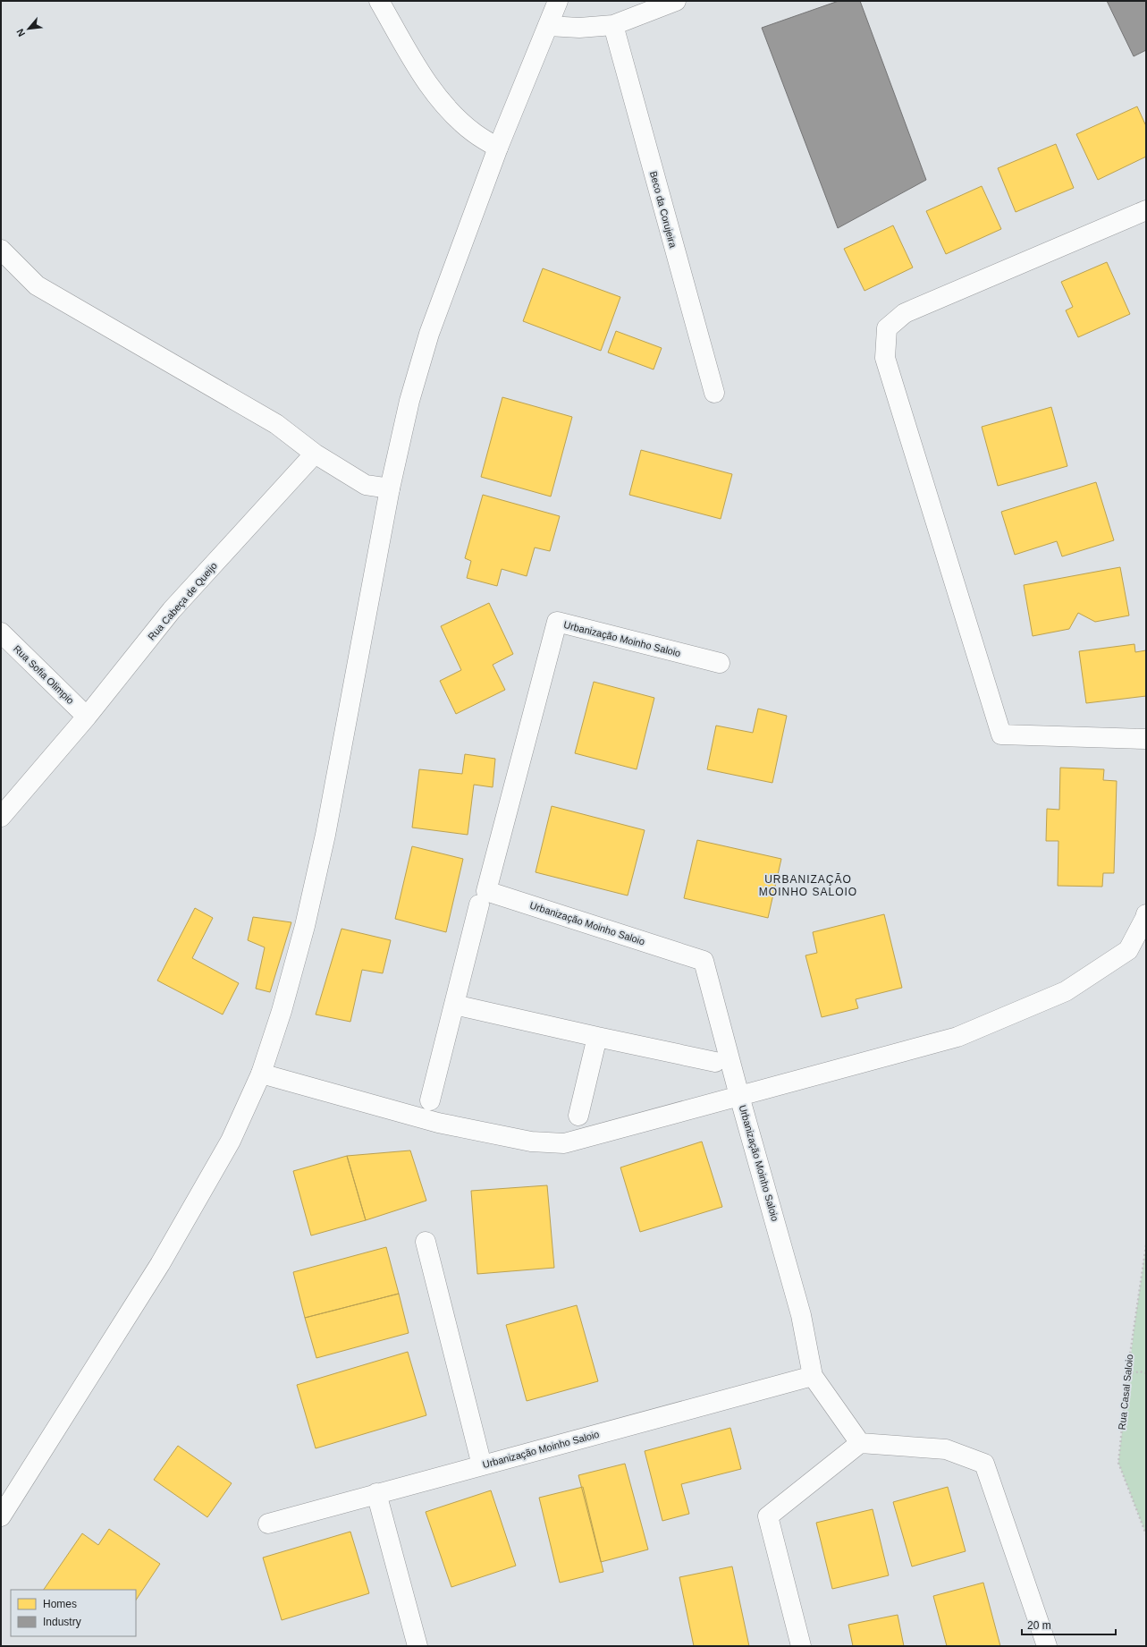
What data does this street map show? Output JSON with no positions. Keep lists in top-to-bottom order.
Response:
{
  "streets": {
    "street": [
      "Beco da Corujeira",
      "Rua Cabeça de Queijo",
      "Urbanização Moinho Saloio",
      "Rua Sofia Olimpio"
    ],
    "path": ["Rua Casal Saloio"]
  },
  "crossings": [
    ["Rua Cabeça de Queijo", "Rua Sofia Olimpio"]
  ],
  "districts": ["URBANIZAÇÃO MOINHO SALOIO"],
  "legend": ["Homes", "Industry"],
  "scale_bar": "20 m",
  "north": "bottom left"
}
